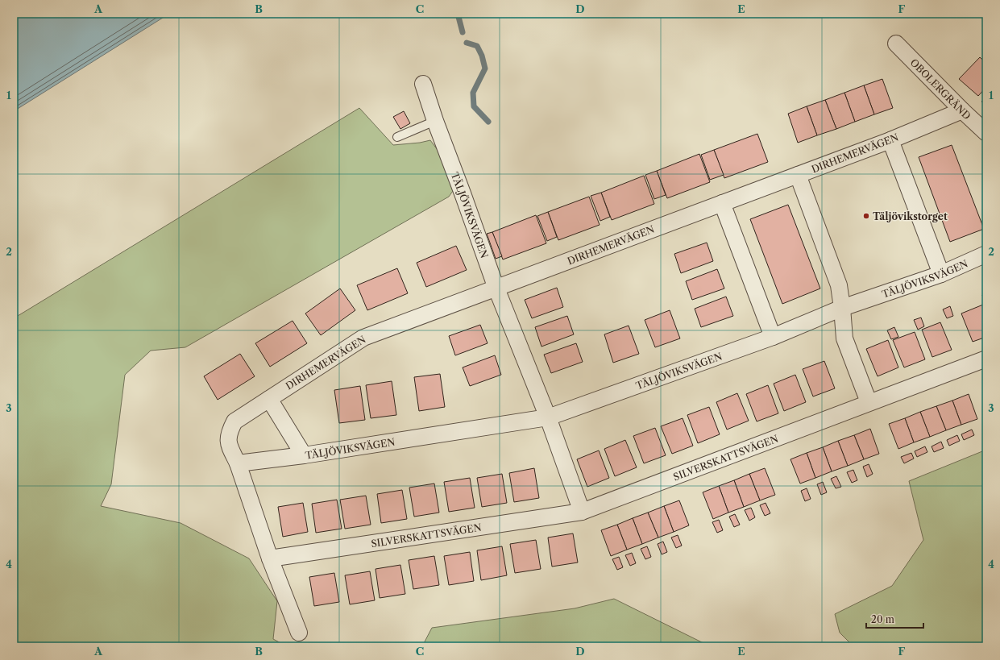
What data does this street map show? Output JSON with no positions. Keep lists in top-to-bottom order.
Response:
{
  "streets": {
    "street": [
      "OBOLERGRÄND",
      "DIRHEMERVÄGEN",
      "TÄLJÖVIKSVÄGEN",
      "SILVERSKATTSVÄGEN"
    ]
  },
  "crossings": [
    ["OBOLERGRÄND", "DIRHEMERVÄGEN"],
    ["DIRHEMERVÄGEN", "TÄLJÖVIKSVÄGEN"]
  ],
  "places": ["Täljövikstorget"],
  "scale_bar": "20 m",
  "grid": {
    "columns": [
      "A",
      "B",
      "C",
      "D",
      "E",
      "F"
    ],
    "rows": [
      "1",
      "2",
      "3",
      "4"
    ]
  }
}
